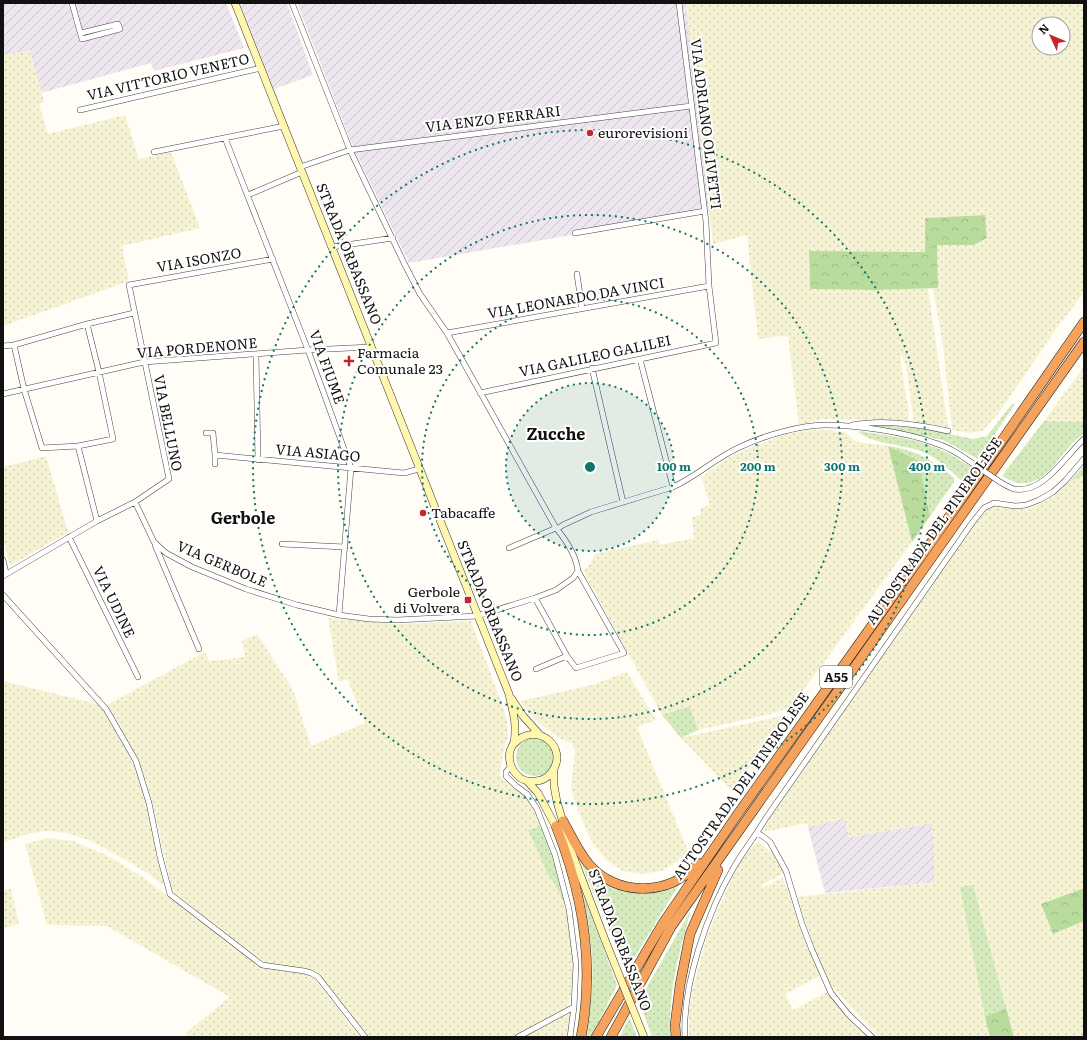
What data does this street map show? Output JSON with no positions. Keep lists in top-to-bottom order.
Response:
{
  "streets": {
    "highway": ["AUTOSTRADA DEL PINEROLESE", "A55"],
    "main road": ["STRADA ORBASSANO"],
    "street": [
      "VIA VITTORIO VENETO",
      "VIA ENZO FERRARI",
      "VIA ADRIANO OLIVETTI",
      "VIA ISONZO",
      "VIA LEONARDO DA VINCI",
      "VIA PORDENONE",
      "VIA GALILEO GALILEI",
      "VIA FIUME",
      "VIA BELLUNO",
      "VIA ASIAGO",
      "VIA GERBOLE",
      "VIA UDINE"
    ]
  },
  "crossings": [
    ["VIA VITTORIO VENETO", "STRADA ORBASSANO"],
    ["VIA ENZO FERRARI", "VIA ADRIANO OLIVETTI"],
    ["VIA ENZO FERRARI", "STRADA ORBASSANO"],
    ["VIA ENZO FERRARI", "VIA FIUME"],
    ["VIA ADRIANO OLIVETTI", "VIA LEONARDO DA VINCI"],
    ["VIA ADRIANO OLIVETTI", "VIA GALILEO GALILEI"],
    ["STRADA ORBASSANO", "VIA PORDENONE"],
    ["STRADA ORBASSANO", "VIA ASIAGO"],
    ["STRADA ORBASSANO", "VIA GERBOLE"],
    ["VIA ISONZO", "VIA FIUME"],
    ["VIA ISONZO", "VIA BELLUNO"],
    ["VIA PORDENONE", "VIA FIUME"],
    ["VIA PORDENONE", "VIA BELLUNO"],
    ["VIA FIUME", "VIA ASIAGO"],
    ["VIA FIUME", "VIA GERBOLE"],
    ["VIA BELLUNO", "VIA GERBOLE"]
  ],
  "districts": ["Zucche", "Gerbole"],
  "places": {
    "other": ["eurorevisioni", "Tabacaffe"],
    "health": ["Farmacia Comunale 23"],
    "transit": ["Gerbole di Volvera"]
  },
  "north": "top left",
  "rings": [
    "100 m",
    "200 m",
    "300 m",
    "400 m"
  ]
}
